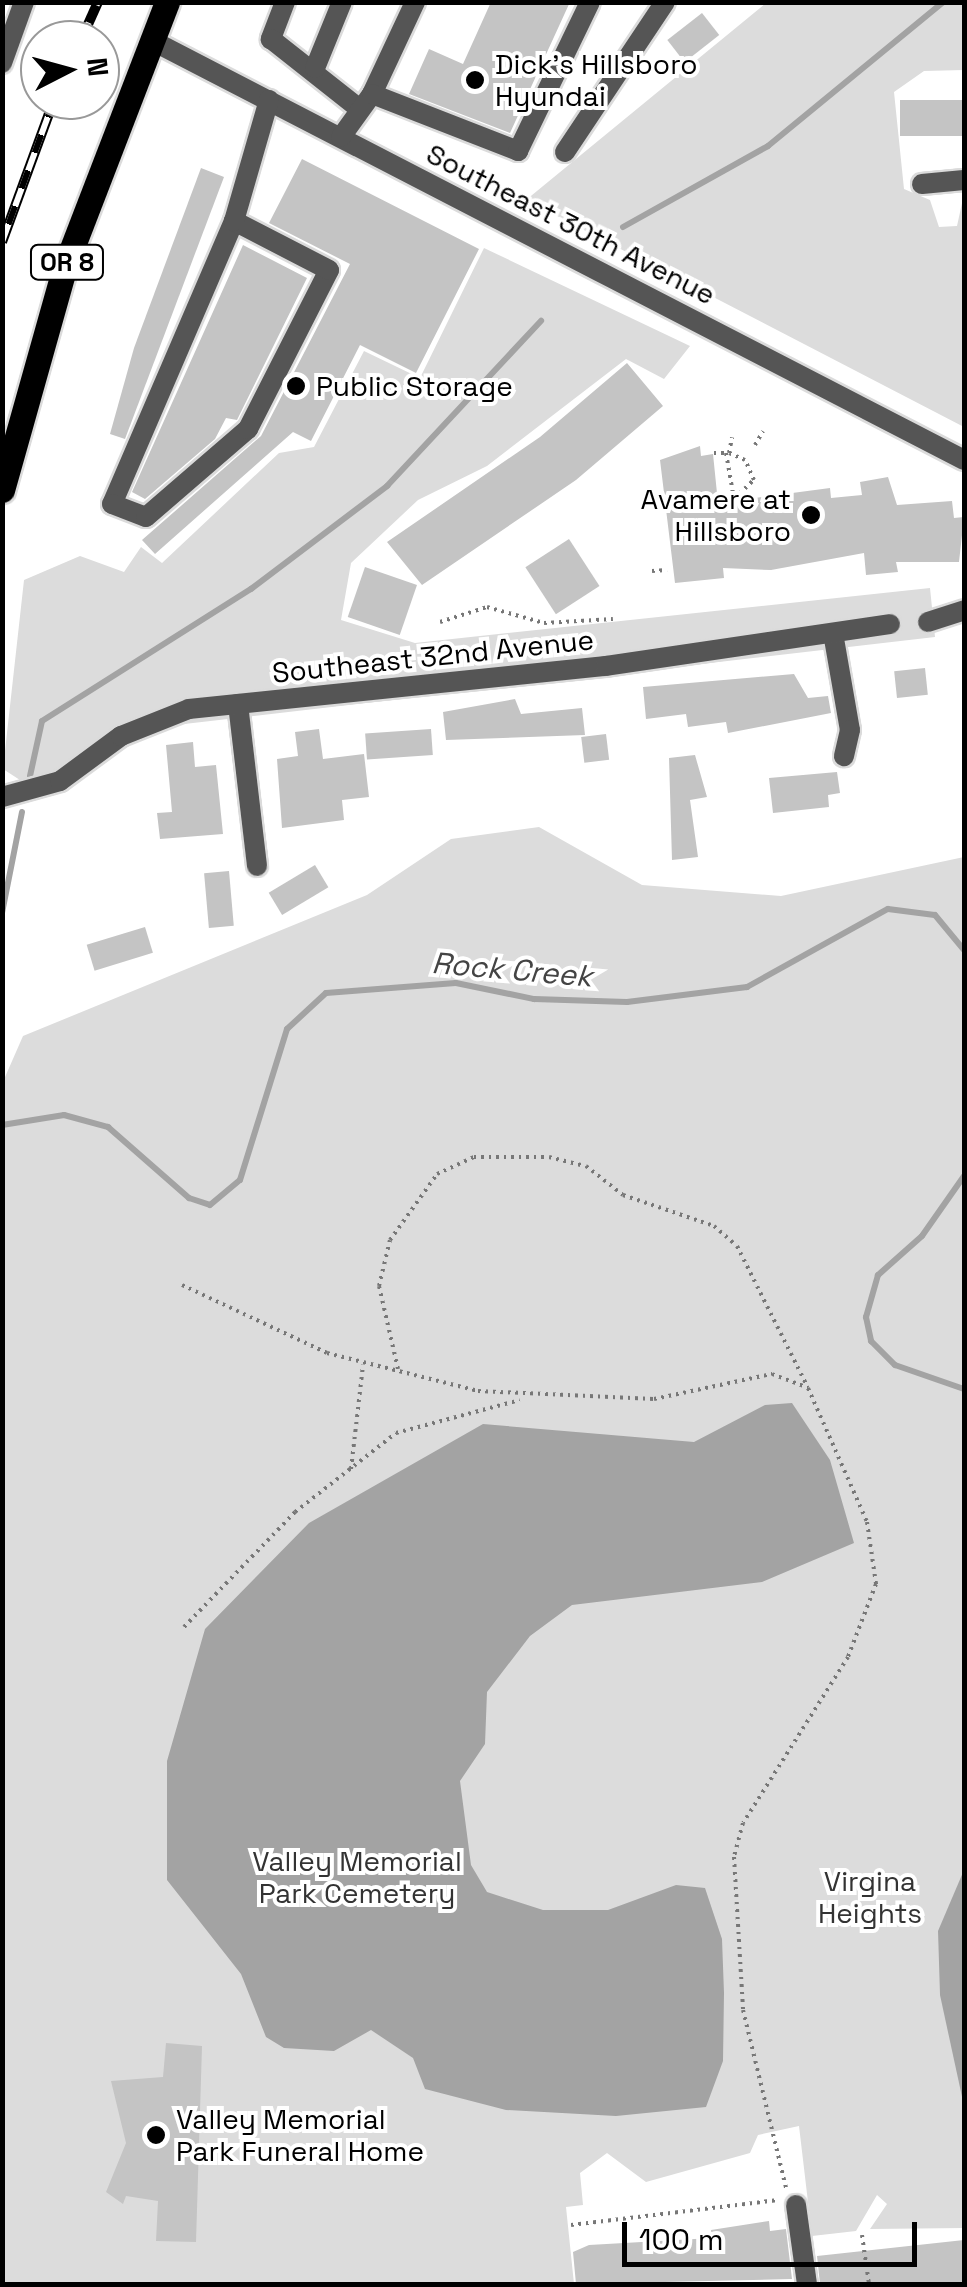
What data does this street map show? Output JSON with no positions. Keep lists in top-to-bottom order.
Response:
{
  "streets": {
    "main road": ["OR 8"],
    "street": ["Southeast 30th Avenue", "Southeast 32nd Avenue"]
  },
  "crossings": [
    ["Southeast 30th Avenue", "OR 8"]
  ],
  "water": ["Rock Creek"],
  "parks": ["Valley Memorial Park Cemetery", "Virgina Heights"],
  "places": [
    "Dick's Hillsboro Hyundai",
    "Public Storage",
    "Avamere at Hillsboro",
    "Valley Memorial Park Funeral Home"
  ],
  "scale_bar": "100 m",
  "north": "right"
}
